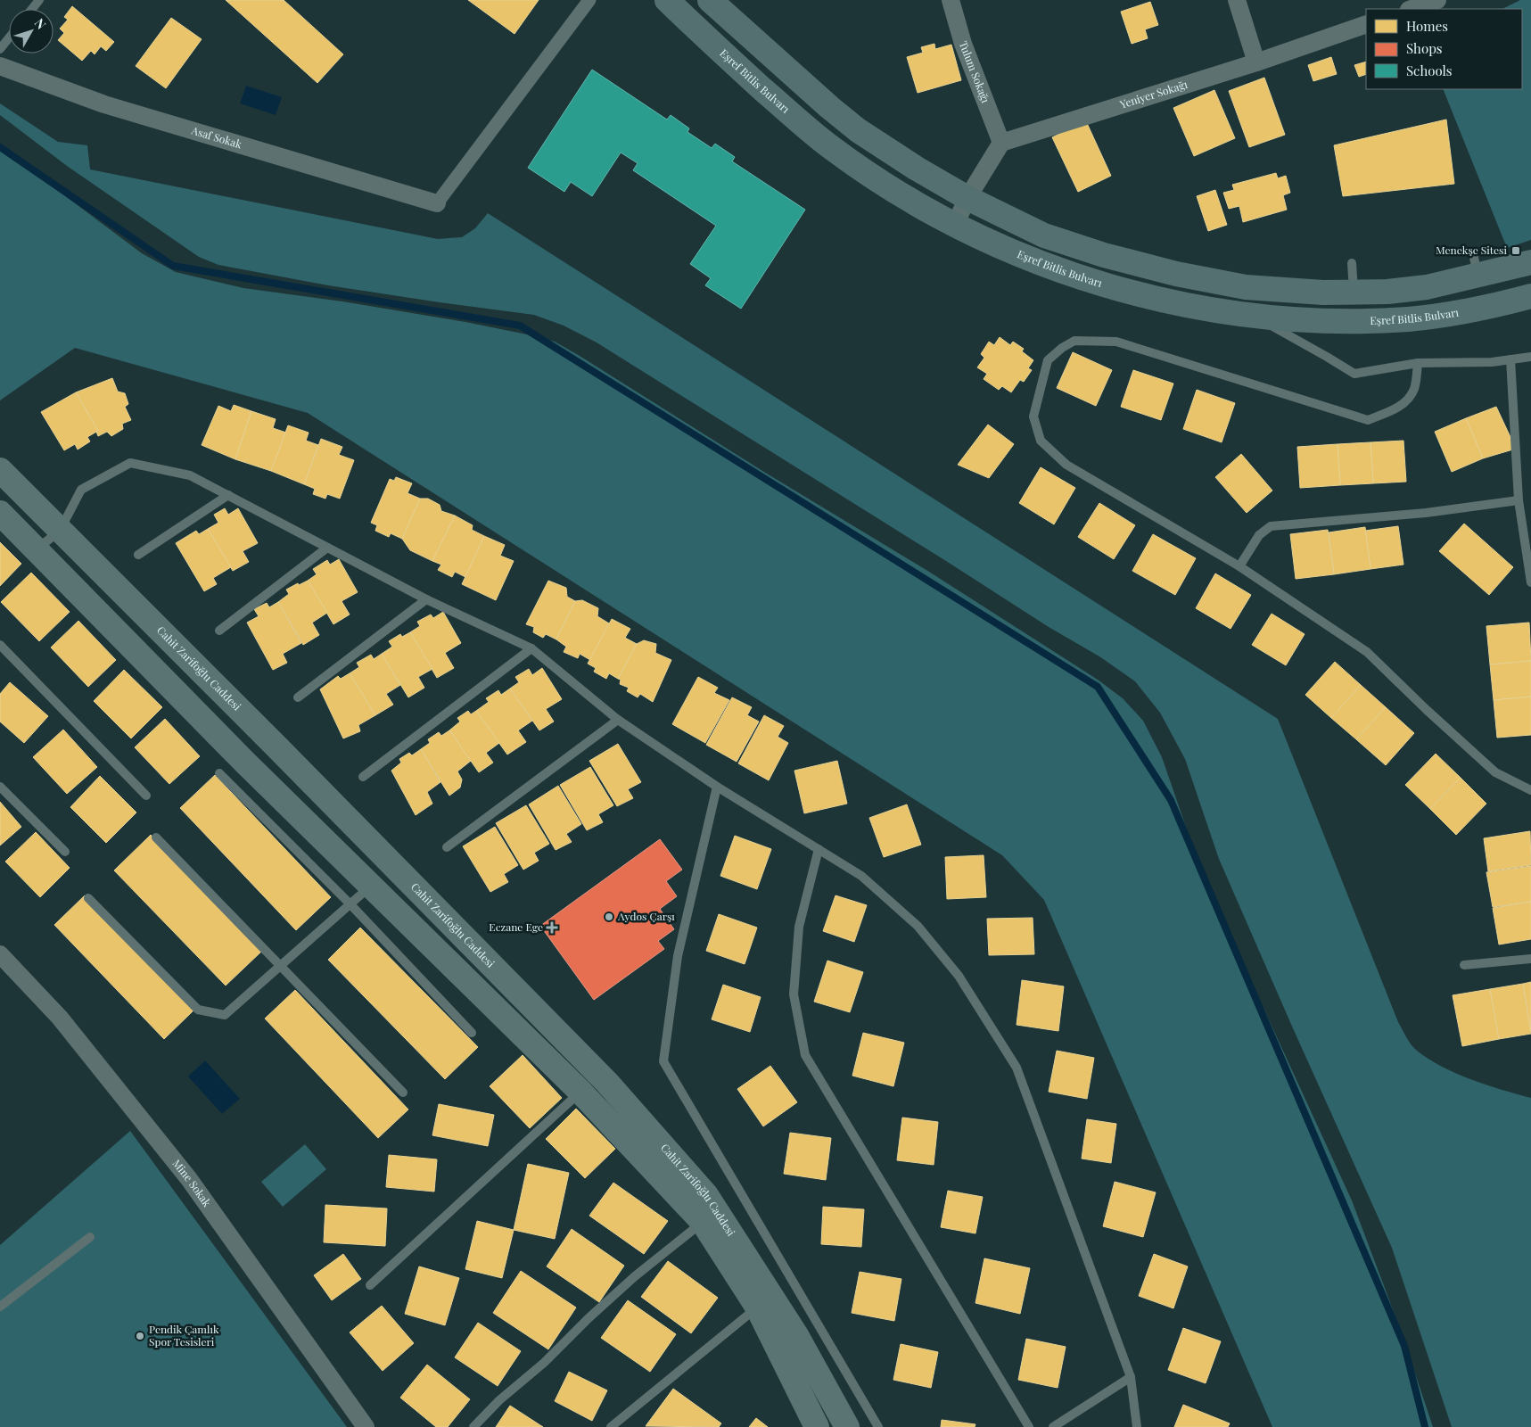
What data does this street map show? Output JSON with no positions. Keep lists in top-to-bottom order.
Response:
{
  "streets": {
    "main road": ["Eşref Bitlis Bulvarı", "Cahit Zarifoğlu Caddesi"],
    "street": [
      "Tulum Sokağı",
      "Yeniyer Sokağı",
      "Asaf Sokak",
      "Mine Sokak"
    ]
  },
  "crossings": [
    ["Tulum Sokağı", "Yeniyer Sokağı"]
  ],
  "places": {
    "transit": ["Menekşe Sitesi"],
    "other": ["Aydos Çarşı", "Pendik Çamlık Spor Tesisleri"],
    "health": ["Eczane Ege"]
  },
  "legend": ["Homes", "Shops", "Schools"],
  "north": "top right"
}
